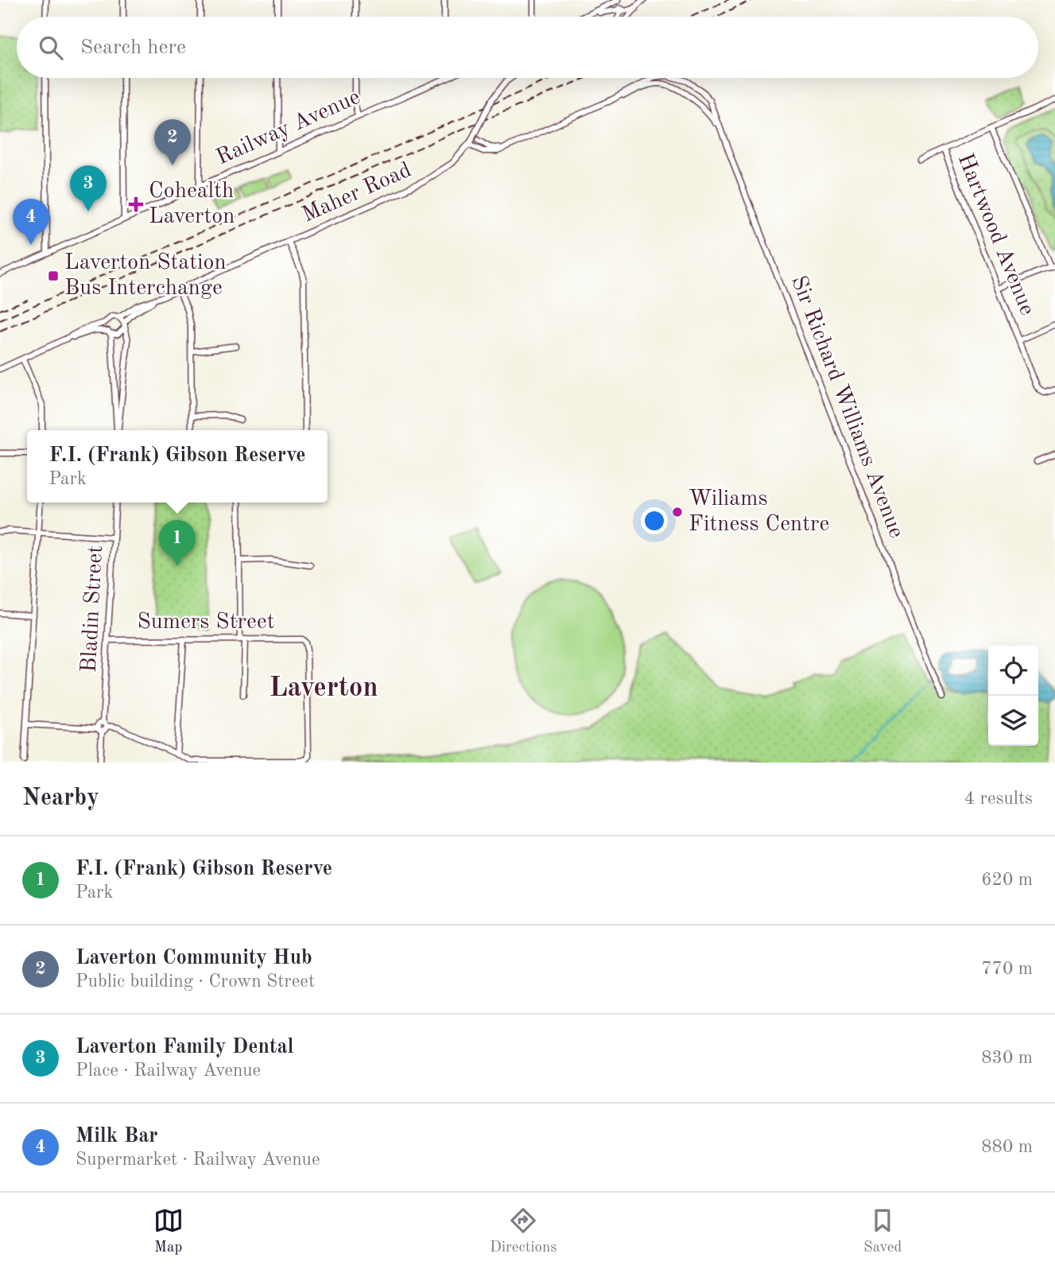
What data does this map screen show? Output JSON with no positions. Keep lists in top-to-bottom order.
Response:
{
  "streets": {
    "street": [
      "Railway Avenue",
      "Maher Road",
      "Hartwood Avenue",
      "Sir Richard Williams Avenue",
      "Bladin Street",
      "Sumers Street"
    ]
  },
  "crossings": [
    ["Maher Road", "Sir Richard Williams Avenue"],
    ["Bladin Street", "Sumers Street"]
  ],
  "districts": ["Laverton"],
  "places": {
    "health": ["Cohealth Laverton"],
    "transit": ["Laverton Station Bus Interchange"],
    "other": ["Wiliams Fitness Centre"]
  },
  "page": {
    "search": "Search here",
    "pins": [
      "2",
      "3",
      "4",
      "1"
    ],
    "popup": ["F.I. (Frank) Gibson Reserve", "Park"],
    "heading": ["Nearby", "4 results"],
    "list": [
      {
        "mark": "1",
        "name": "F.I. (Frank) Gibson Reserve",
        "note": "Park",
        "value": "620 m"
      },
      {
        "mark": "2",
        "name": "Laverton Community Hub",
        "note": "Public building · Crown Street",
        "value": "770 m"
      },
      {
        "mark": "3",
        "name": "Laverton Family Dental",
        "note": "Place · Railway Avenue",
        "value": "830 m"
      },
      {
        "mark": "4",
        "name": "Milk Bar",
        "note": "Supermarket · Railway Avenue",
        "value": "880 m"
      }
    ],
    "nav": ["Map", "Directions", "Saved"]
  }
}
